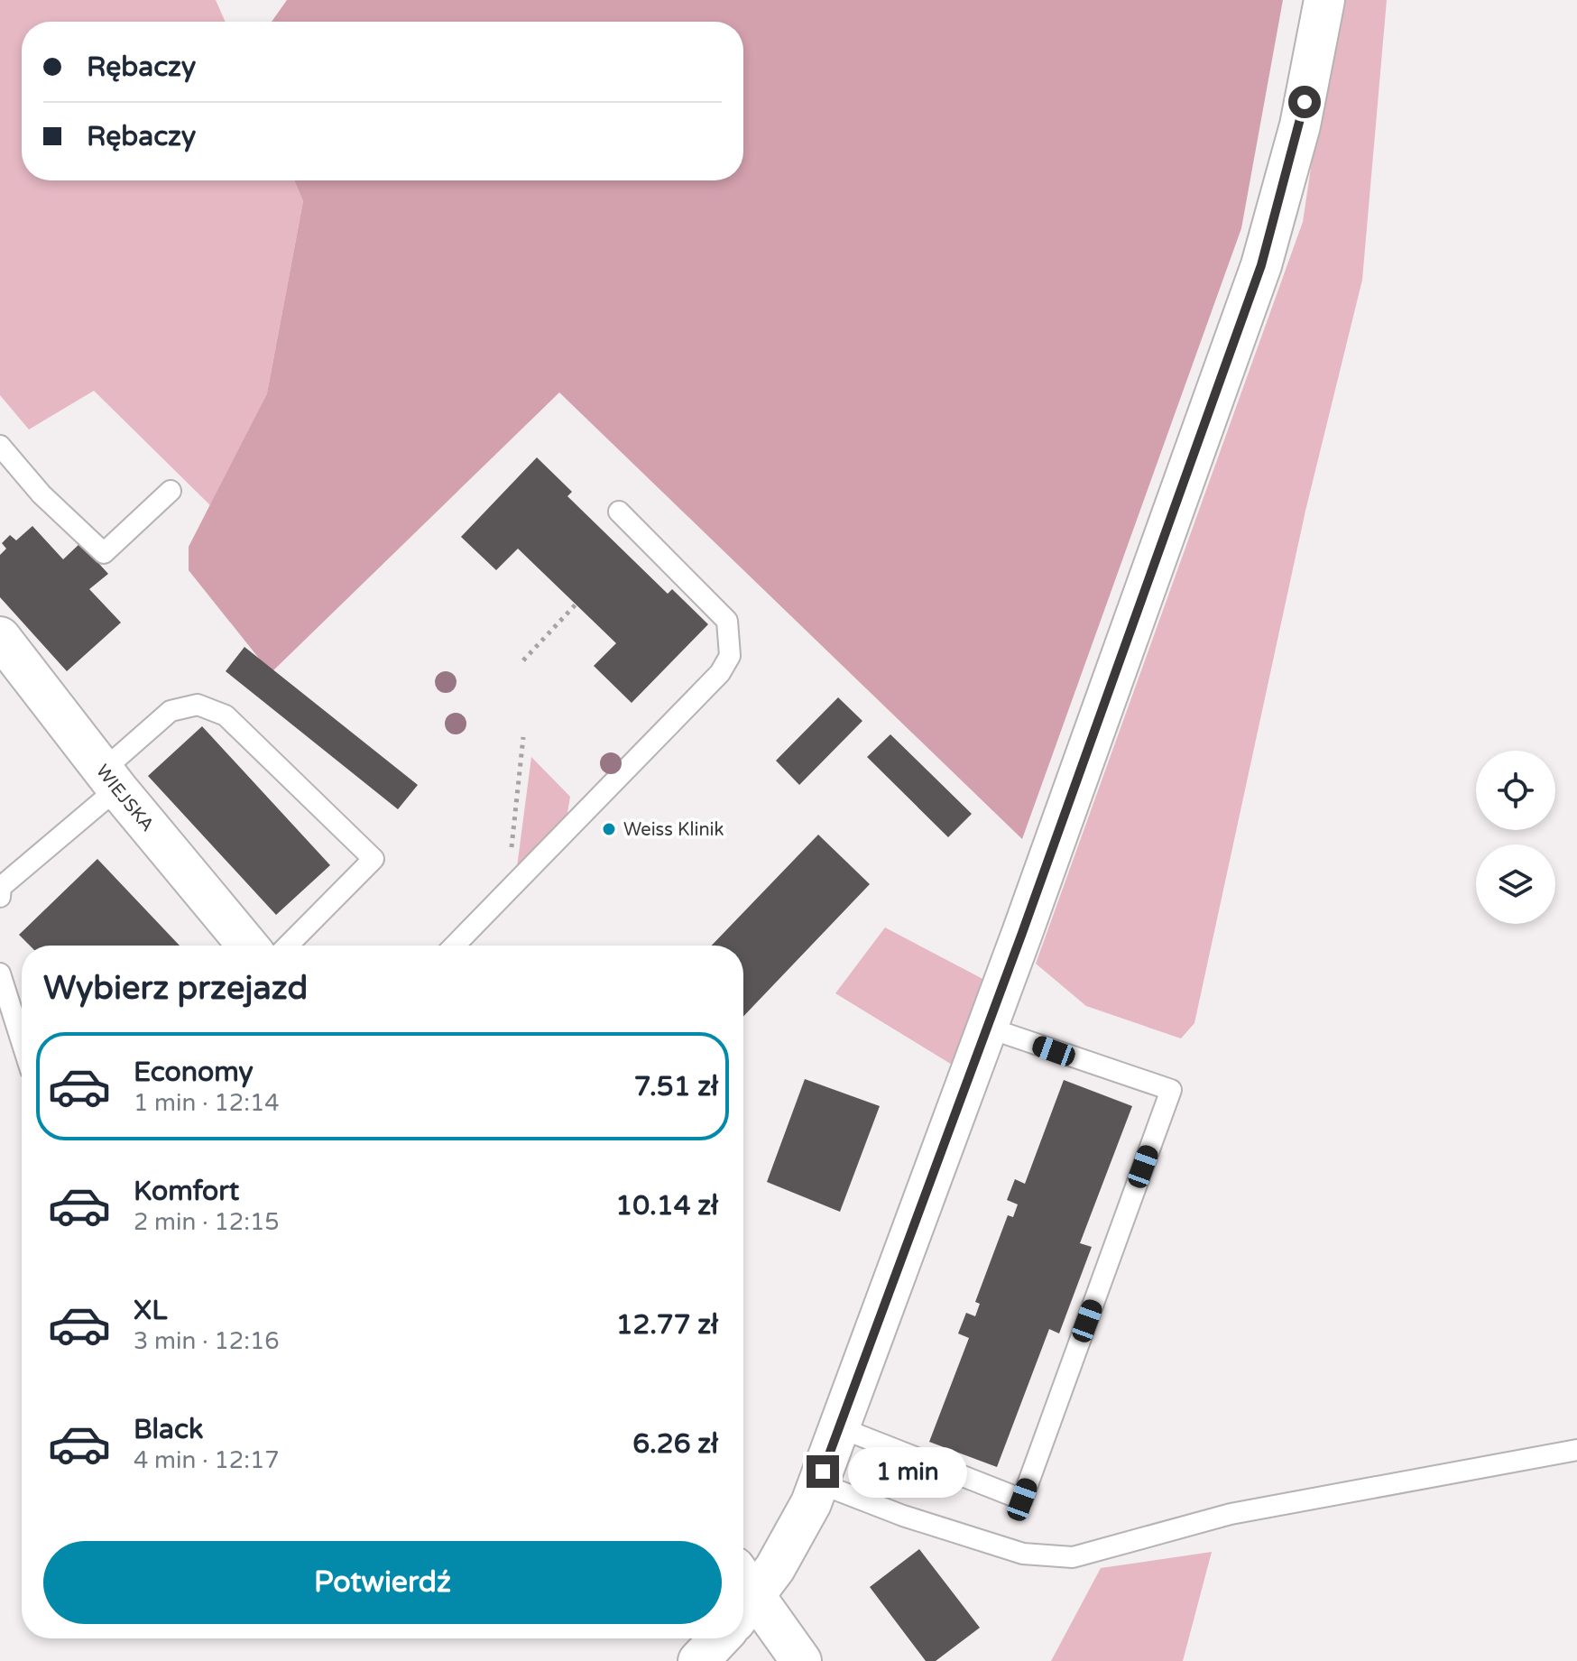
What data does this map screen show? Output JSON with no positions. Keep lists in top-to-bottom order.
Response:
{
  "streets": {
    "street": ["WIEJSKA"]
  },
  "places": ["Weiss Klinik"],
  "page": {
    "banner": ["Rębaczy", "Rębaczy"],
    "heading": "Wybierz przejazd",
    "list": [
      {
        "name": "Economy",
        "note": "1 min · 12:14",
        "value": "7.51 zł"
      },
      {
        "name": "Komfort",
        "note": "2 min · 12:15",
        "value": "10.14 zł"
      },
      {
        "name": "XL",
        "note": "3 min · 12:16",
        "value": "12.77 zł"
      },
      {
        "name": "Black",
        "note": "4 min · 12:17",
        "value": "6.26 zł"
      }
    ],
    "bubble": "1 min",
    "buttons": "Potwierdź"
  }
}
